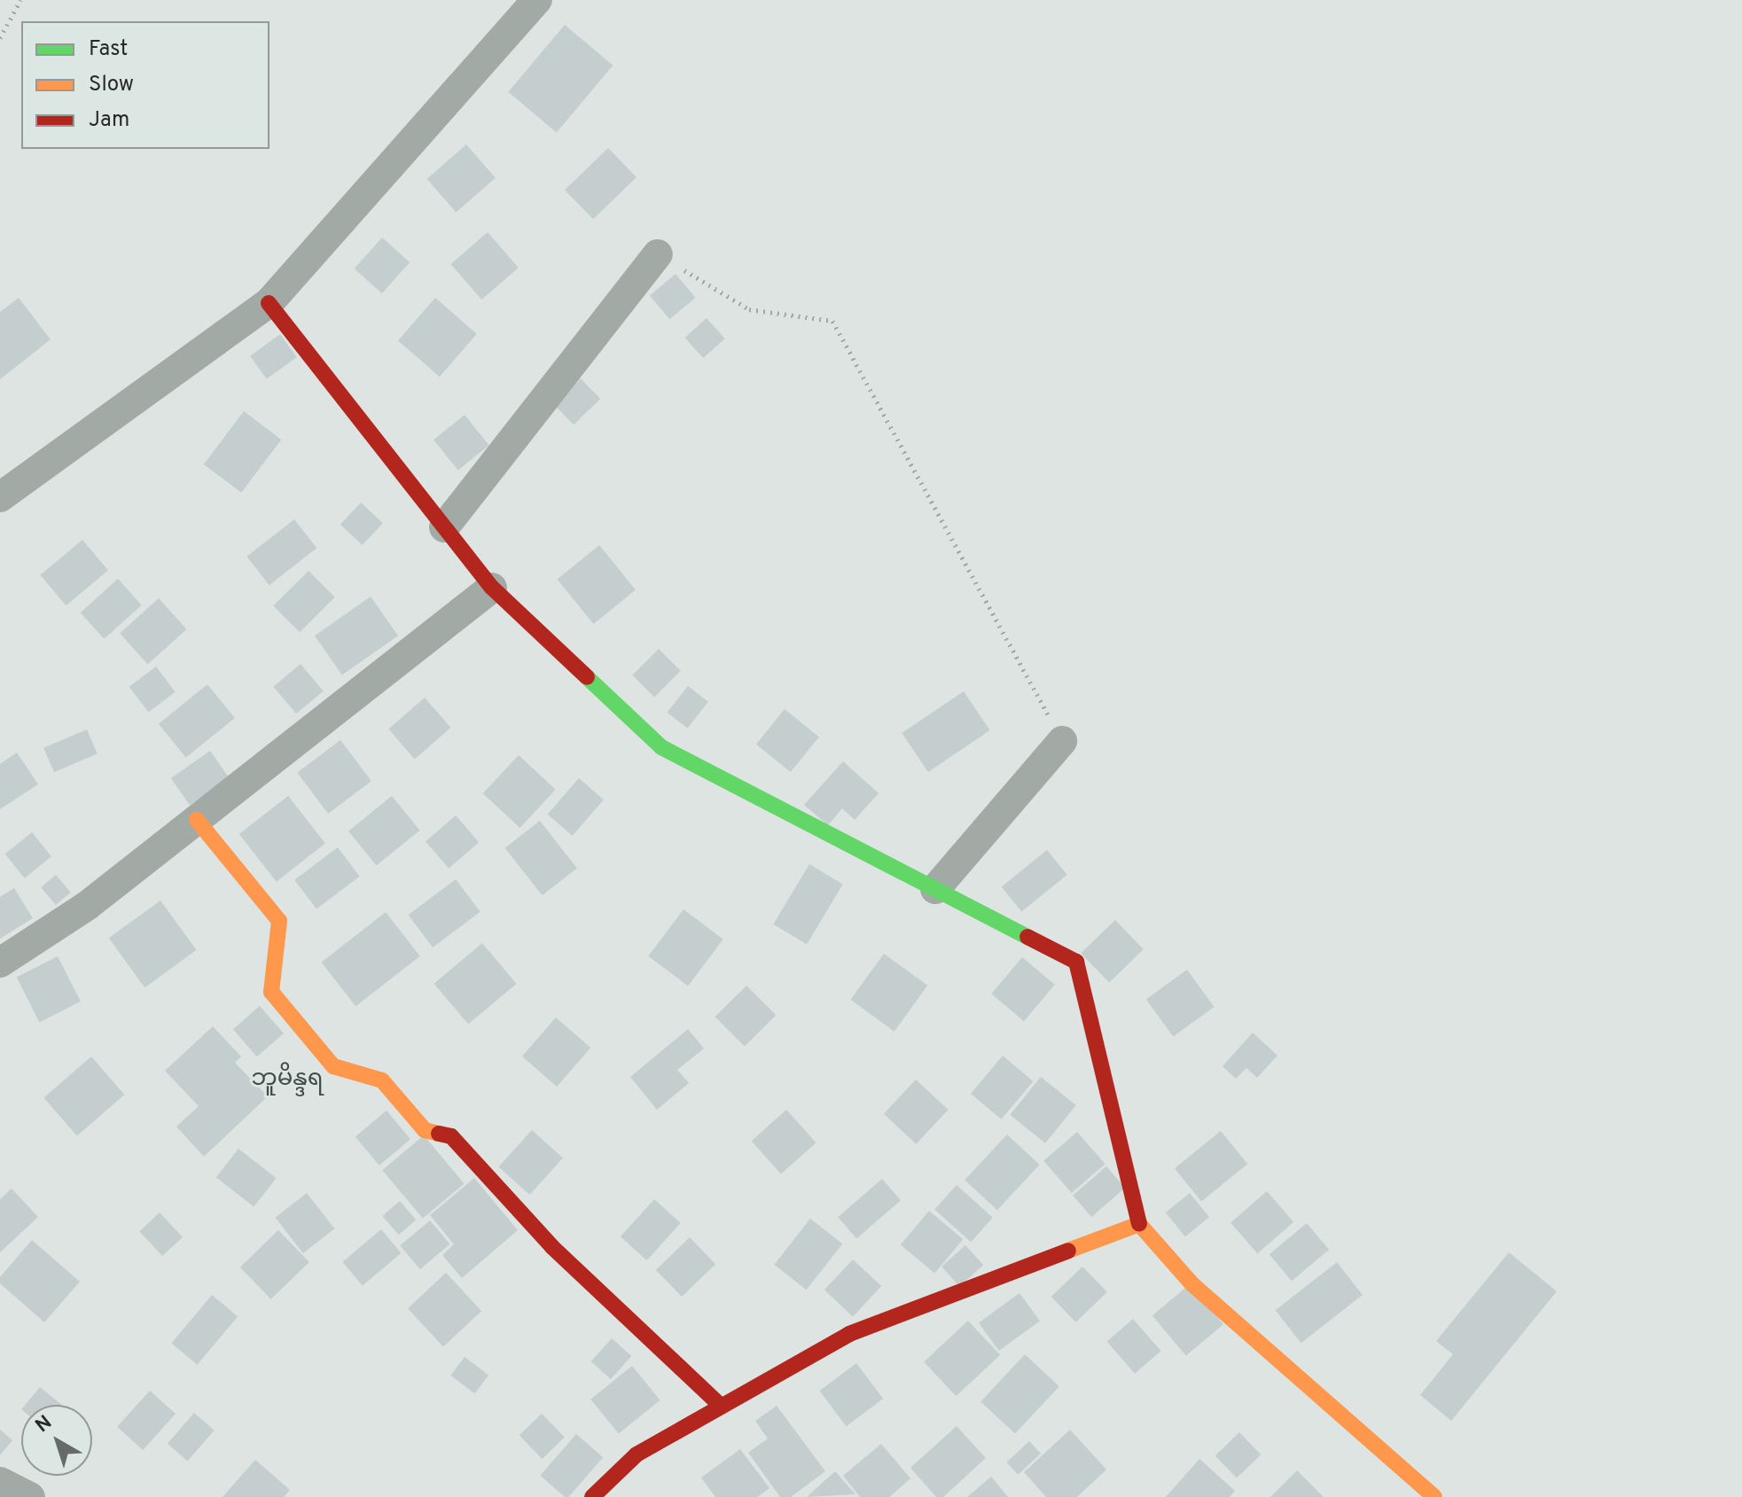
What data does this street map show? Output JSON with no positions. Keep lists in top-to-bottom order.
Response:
{
  "districts": ["ဘူမိန္ဒရ"],
  "legend": ["Fast", "Slow", "Jam"],
  "north": "top left"
}
